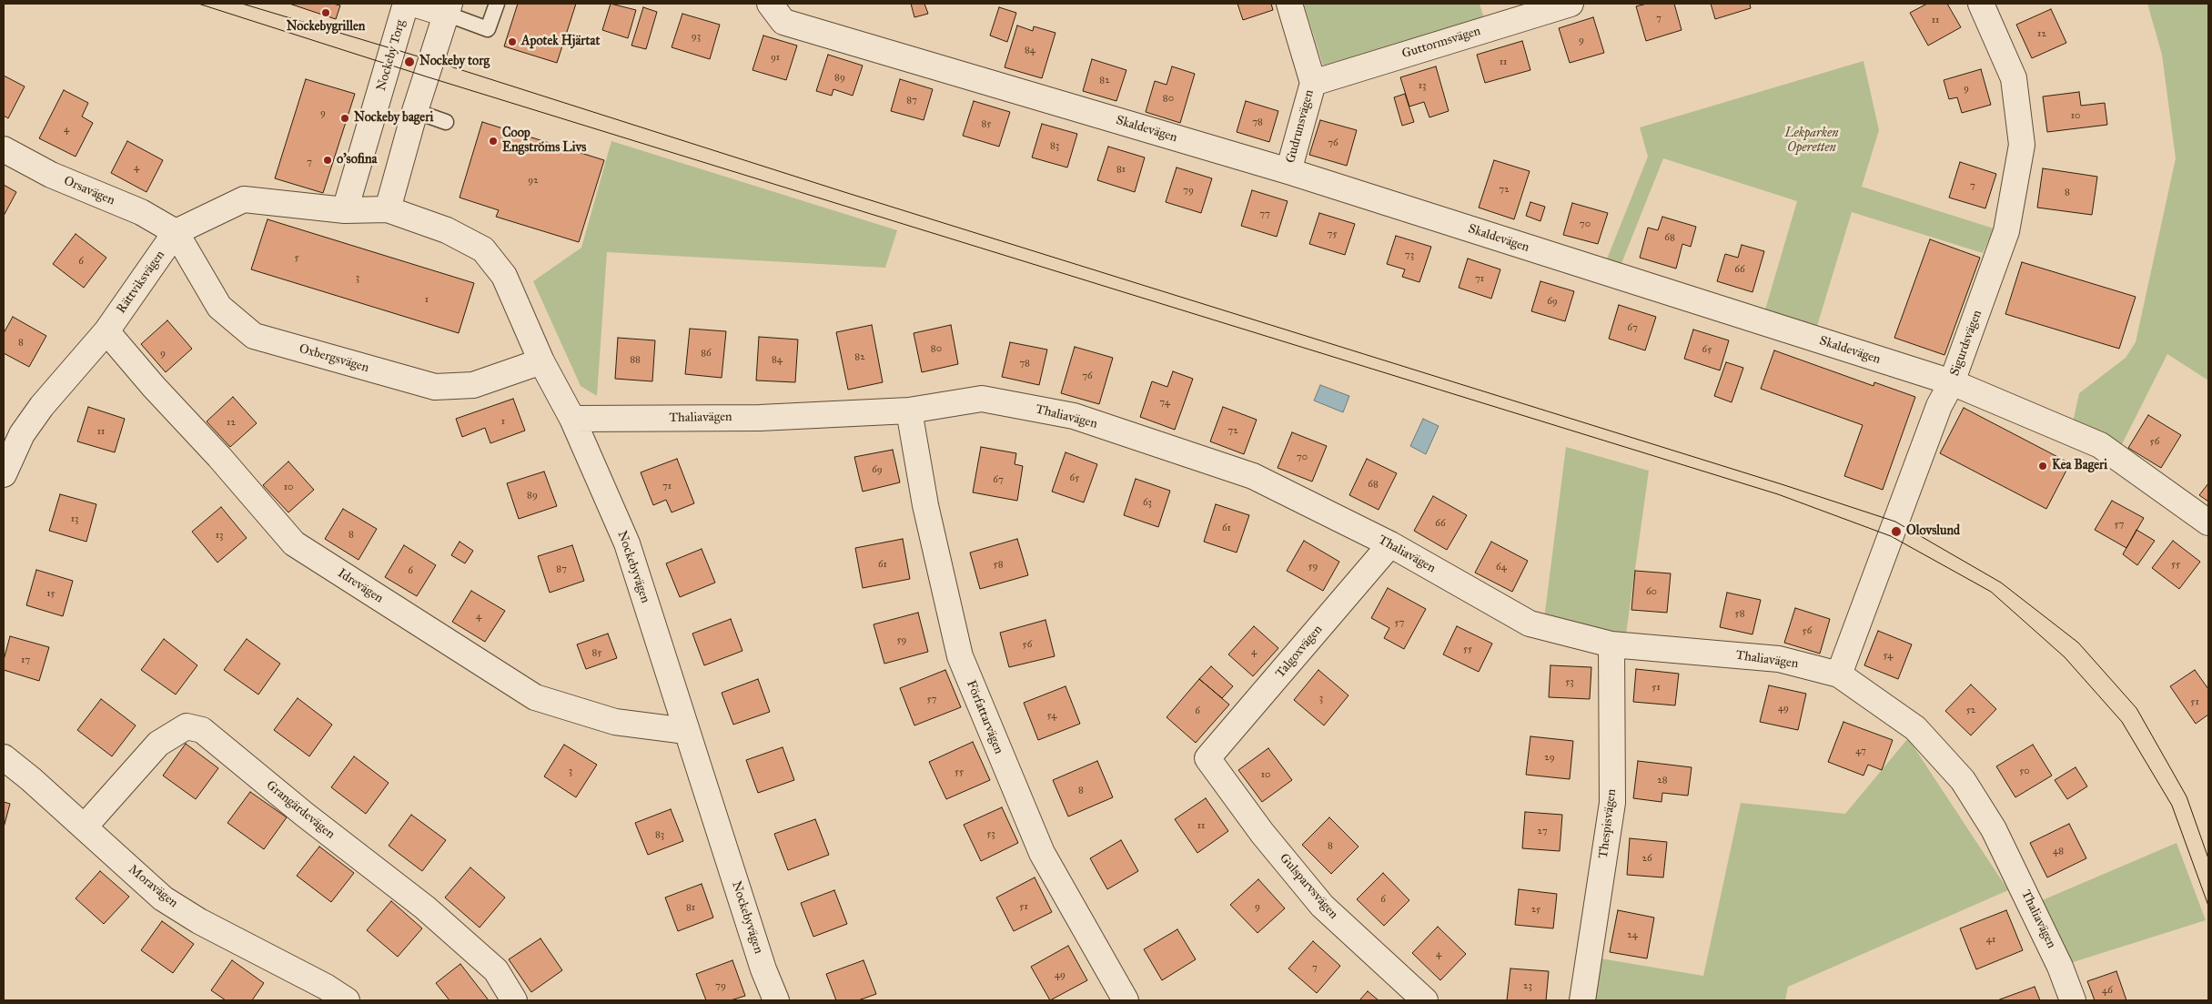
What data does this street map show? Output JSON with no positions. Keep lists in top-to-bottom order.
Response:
{
  "streets": {
    "street": [
      "Guttormsvägen",
      "Nockeby Torg",
      "Gudrunsvägen",
      "Skaldevägen",
      "Orsavägen",
      "Rättviksvägen",
      "Sigurdsvägen",
      "Oxbergsvägen",
      "Thaliavägen",
      "Nockebyvägen",
      "Idrevägen",
      "Talgoxvägen",
      "Författarvägen",
      "Grangärdevägen",
      "Thespisvägen",
      "Moravägen",
      "Gulsparvsvägen"
    ]
  },
  "crossings": [
    ["Guttormsvägen", "Gudrunsvägen"],
    ["Nockeby Torg", "Rättviksvägen"],
    ["Gudrunsvägen", "Skaldevägen"],
    ["Skaldevägen", "Sigurdsvägen"],
    ["Orsavägen", "Rättviksvägen"],
    ["Orsavägen", "Oxbergsvägen"],
    ["Rättviksvägen", "Oxbergsvägen"],
    ["Rättviksvägen", "Idrevägen"],
    ["Sigurdsvägen", "Thaliavägen"],
    ["Oxbergsvägen", "Nockebyvägen"],
    ["Thaliavägen", "Nockebyvägen"],
    ["Thaliavägen", "Talgoxvägen"],
    ["Thaliavägen", "Författarvägen"],
    ["Thaliavägen", "Thespisvägen"],
    ["Nockebyvägen", "Idrevägen"],
    ["Talgoxvägen", "Gulsparvsvägen"],
    ["Grangärdevägen", "Moravägen"]
  ],
  "parks": ["Lekparken Operetten"],
  "places": [
    "Nockebygrillen",
    "Apotek Hjärtat",
    "Nockeby torg",
    "Nockeby bageri",
    "Coop Engströms Livs",
    "o'sofina",
    "Kea Bageri",
    "Olovslund"
  ],
  "house_numbers": [
    "7",
    "11",
    "12",
    "93",
    "9",
    "84",
    "91",
    "11",
    "89",
    "82",
    "13",
    "9",
    "80",
    "87",
    "9",
    "10",
    "78",
    "85",
    "4",
    "76",
    "83",
    "7",
    "4",
    "81",
    "92",
    "7",
    "72",
    "79",
    "8",
    "77",
    "70",
    "75",
    "68",
    "73",
    "5",
    "6",
    "66",
    "3",
    "71",
    "1",
    "69",
    "67",
    "8",
    "80",
    "65",
    "9",
    "86",
    "82",
    "88",
    "84",
    "78",
    "76",
    "74",
    "1",
    "12",
    "72",
    "11",
    "56",
    "70",
    "69",
    "65",
    "67",
    "68",
    "71",
    "10",
    "89",
    "63",
    "13",
    "66",
    "57",
    "61",
    "8",
    "13",
    "61",
    "58",
    "55",
    "59",
    "64",
    "87",
    "6",
    "60",
    "15",
    "58",
    "4",
    "57",
    "56",
    "59",
    "56",
    "55",
    "4",
    "85",
    "54",
    "17",
    "53",
    "51",
    "3",
    "57",
    "51",
    "49",
    "52",
    "6",
    "54",
    "47",
    "29",
    "3",
    "50",
    "55",
    "10",
    "28",
    "8",
    "11",
    "27",
    "53",
    "83",
    "8",
    "48",
    "26",
    "6",
    "51",
    "9",
    "81",
    "25",
    "24",
    "41",
    "4",
    "7",
    "49",
    "79",
    "23",
    "46"
  ]
}
